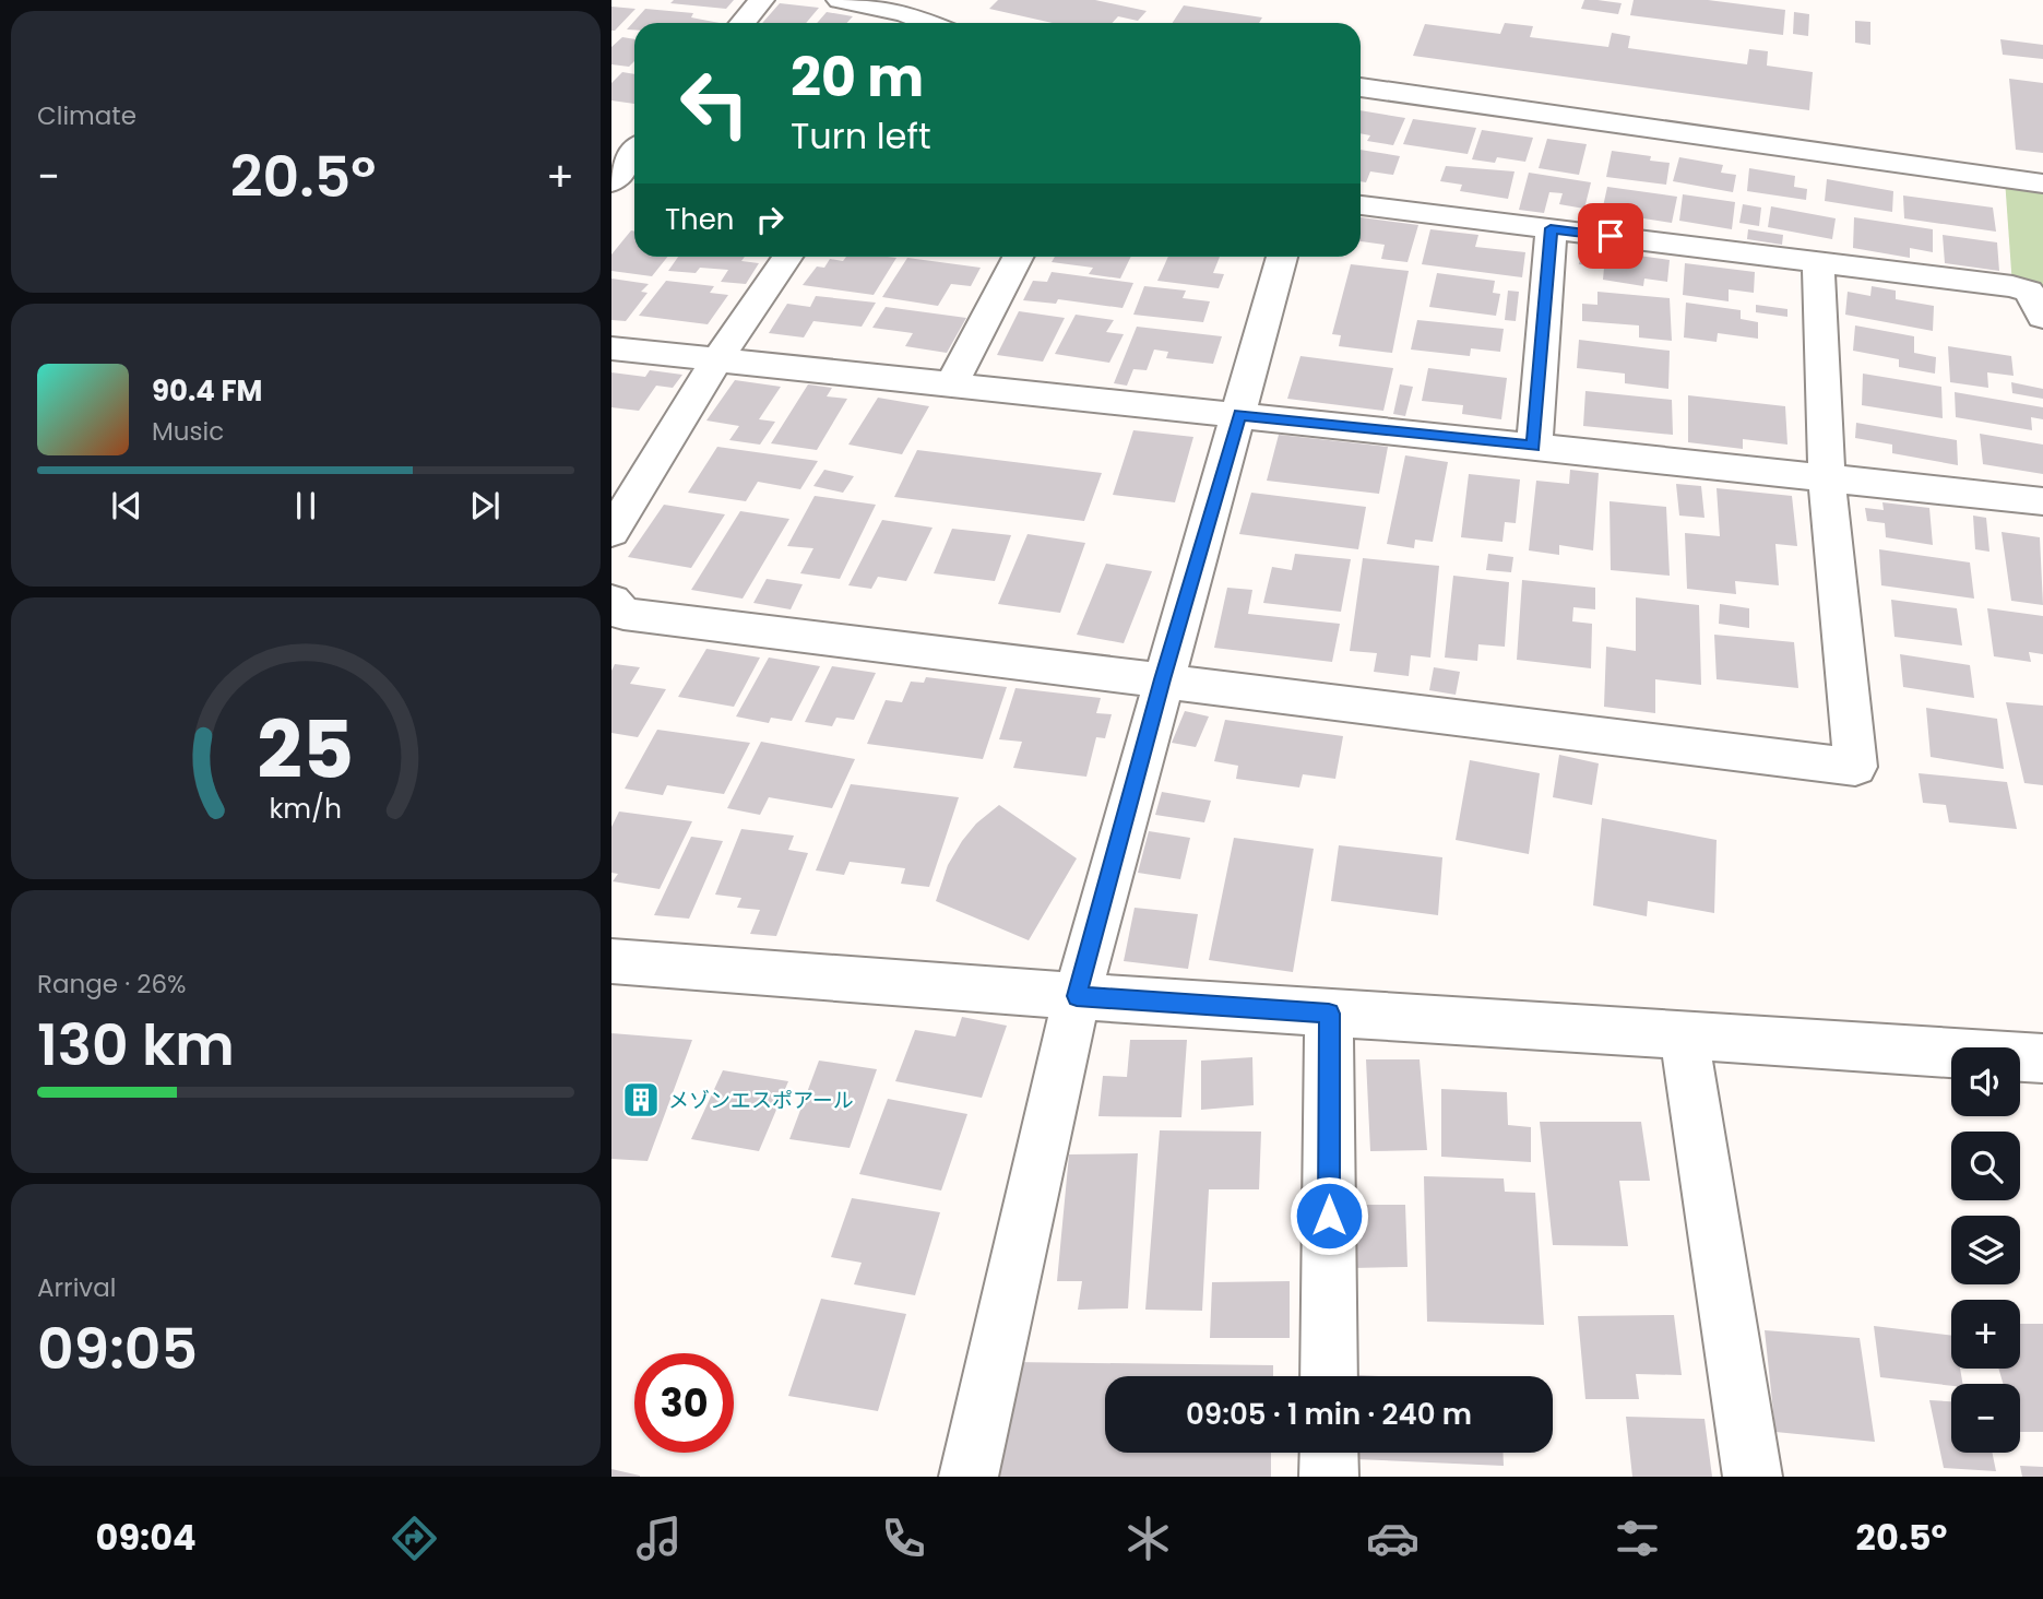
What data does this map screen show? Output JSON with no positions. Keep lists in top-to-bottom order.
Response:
{
  "places": {
    "building": ["メゾンエスポアール"]
  },
  "page": {
    "tile": [
      "Climate",
      ["Range · 26%", "130 km"],
      ["Arrival", "09:05"]
    ],
    "turn": ["20 m", "Turn left"],
    "heat": ["−", "20.5°", "+"],
    "then": "Then",
    "song": ["90.4 FM", "Music"],
    "map_buttons": ["+", "−"],
    "limit": "30",
    "trip": "09:05 · 1 min · 240 m",
    "tabs": ["09:04", "20.5°"],
    "gauge": ["25", "km/h"]
  }
}
